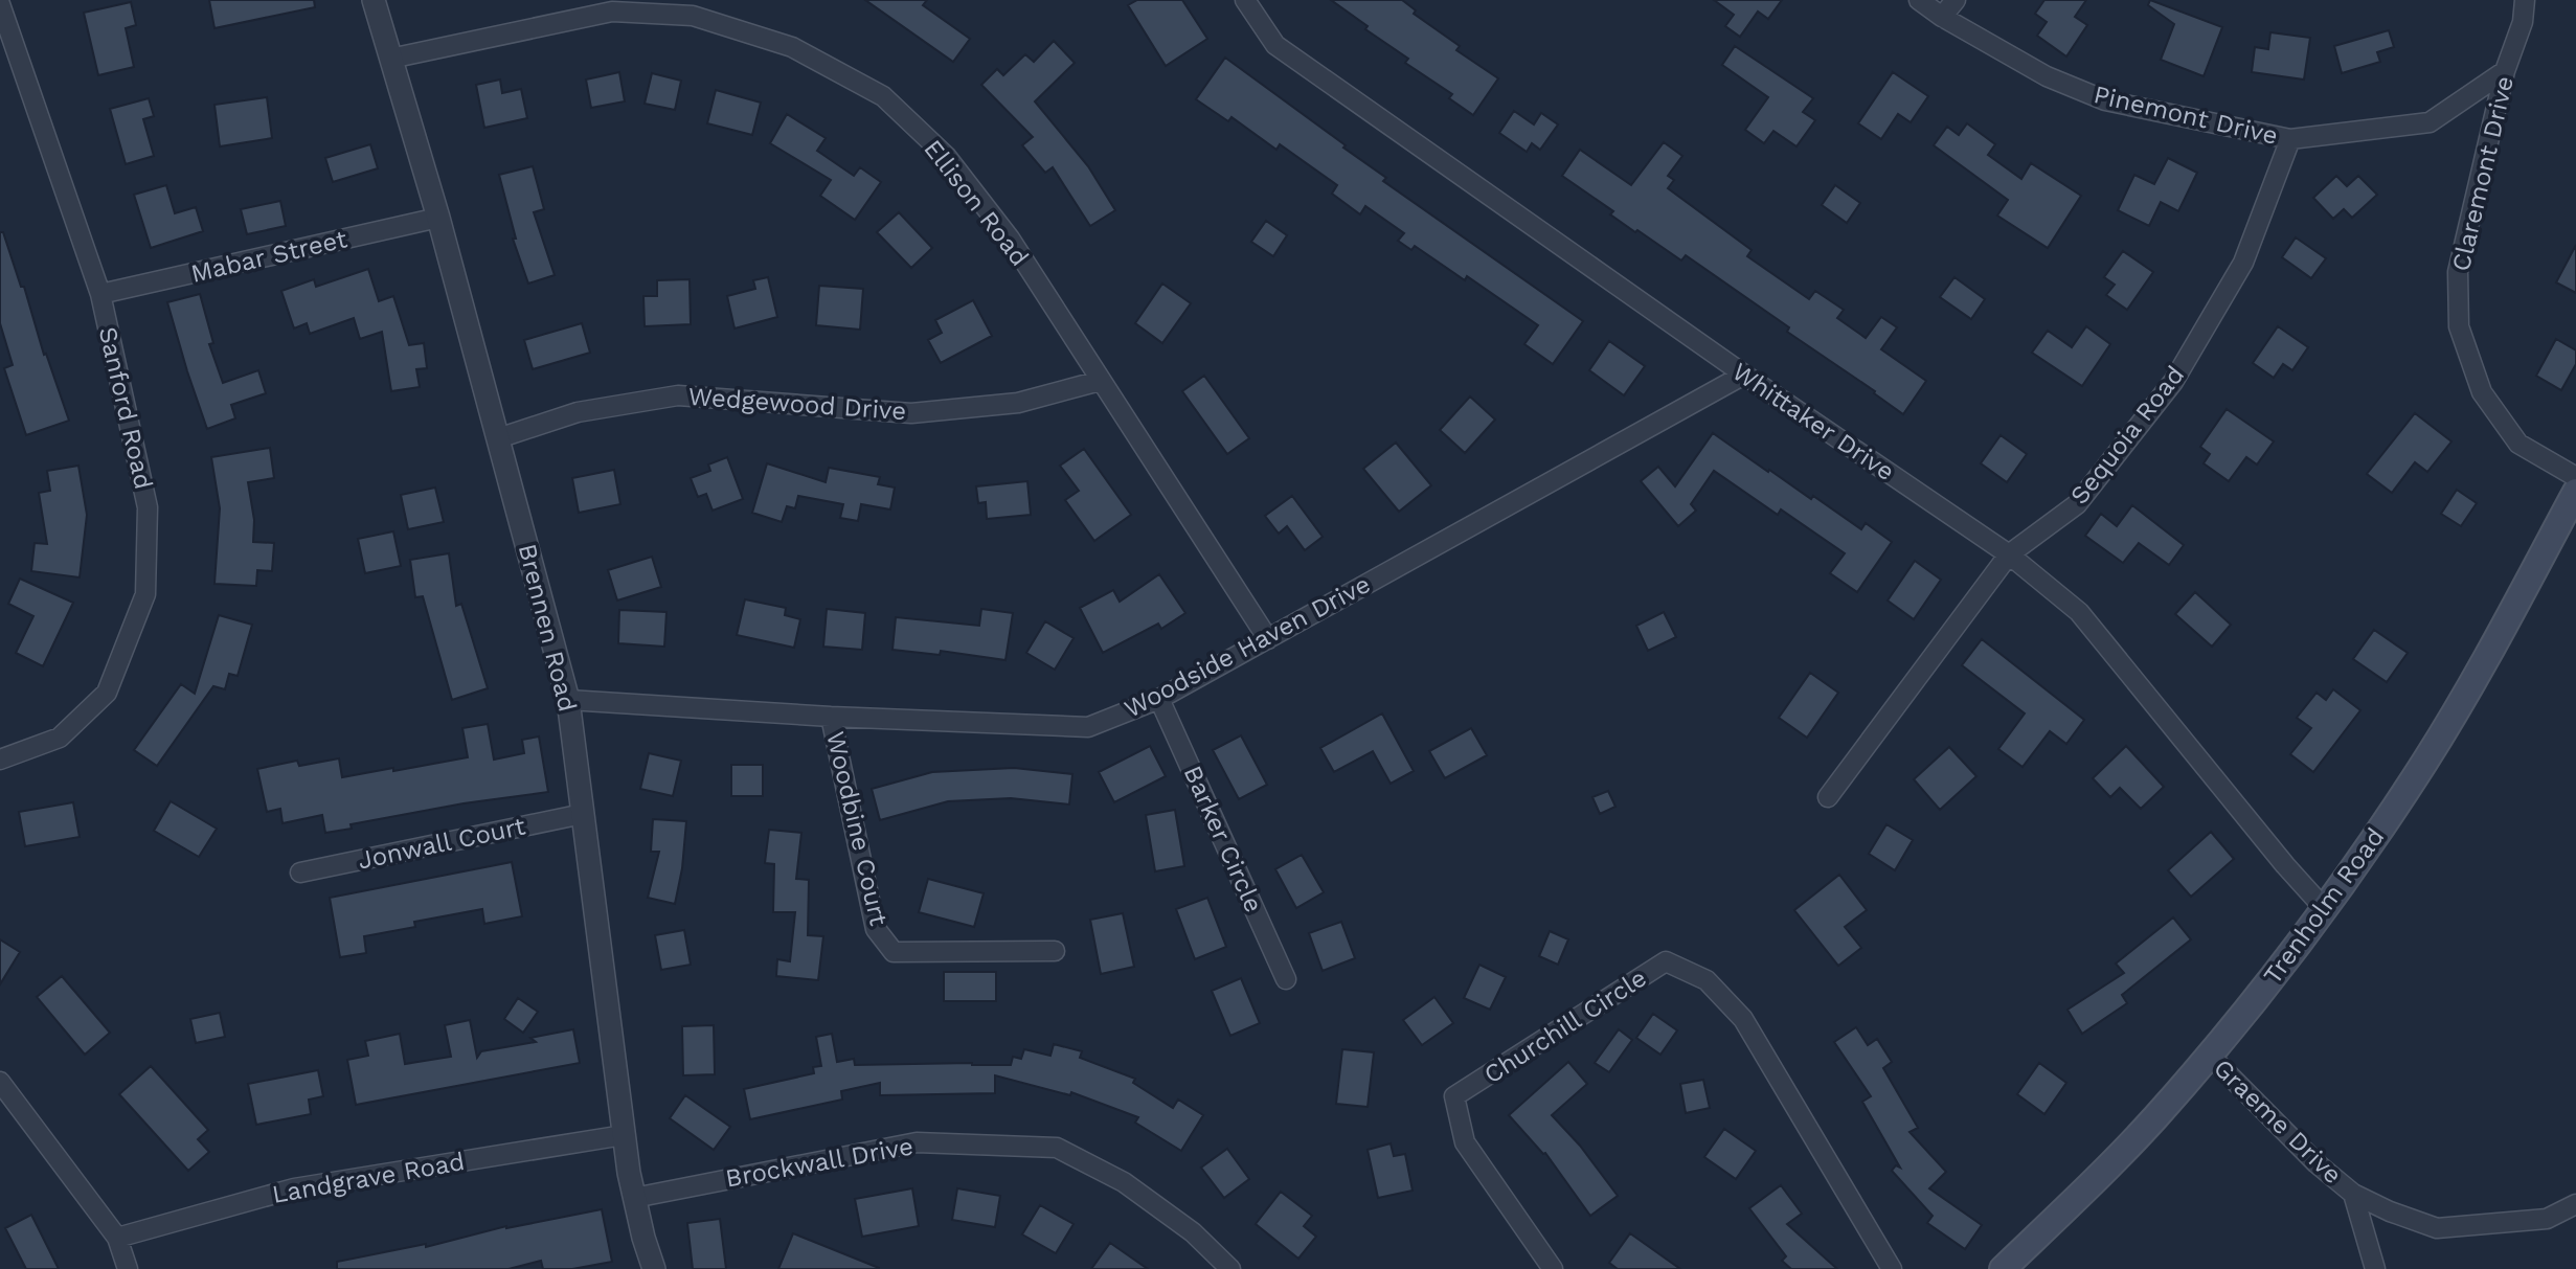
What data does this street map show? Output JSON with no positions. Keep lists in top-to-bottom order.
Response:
{
  "streets": {
    "main road": ["Trenholm Road"],
    "street": [
      "Pinemont Drive",
      "Claremont Drive",
      "Ellison Road",
      "Mabar Street",
      "Wedgewood Drive",
      "Sanford Road",
      "Whittaker Drive",
      "Sequoia Road",
      "Brennen Road",
      "Woodside Haven Drive",
      "Woodbine Court",
      "Barker Circle",
      "Jonwall Court",
      "Churchill Circle",
      "Graeme Drive",
      "Brockwall Drive",
      "Landgrave Road"
    ]
  },
  "crossings": [
    ["Pinemont Drive", "Claremont Drive"],
    ["Pinemont Drive", "Sequoia Road"],
    ["Ellison Road", "Wedgewood Drive"],
    ["Ellison Road", "Brennen Road"],
    ["Ellison Road", "Woodside Haven Drive"],
    ["Mabar Street", "Sanford Road"],
    ["Mabar Street", "Brennen Road"],
    ["Wedgewood Drive", "Brennen Road"],
    ["Whittaker Drive", "Sequoia Road"],
    ["Whittaker Drive", "Woodside Haven Drive"],
    ["Whittaker Drive", "Trenholm Road"],
    ["Brennen Road", "Woodside Haven Drive"],
    ["Brennen Road", "Jonwall Court"],
    ["Brennen Road", "Brockwall Drive"],
    ["Brennen Road", "Landgrave Road"],
    ["Woodside Haven Drive", "Woodbine Court"],
    ["Woodside Haven Drive", "Barker Circle"],
    ["Trenholm Road", "Graeme Drive"]
  ]
}
